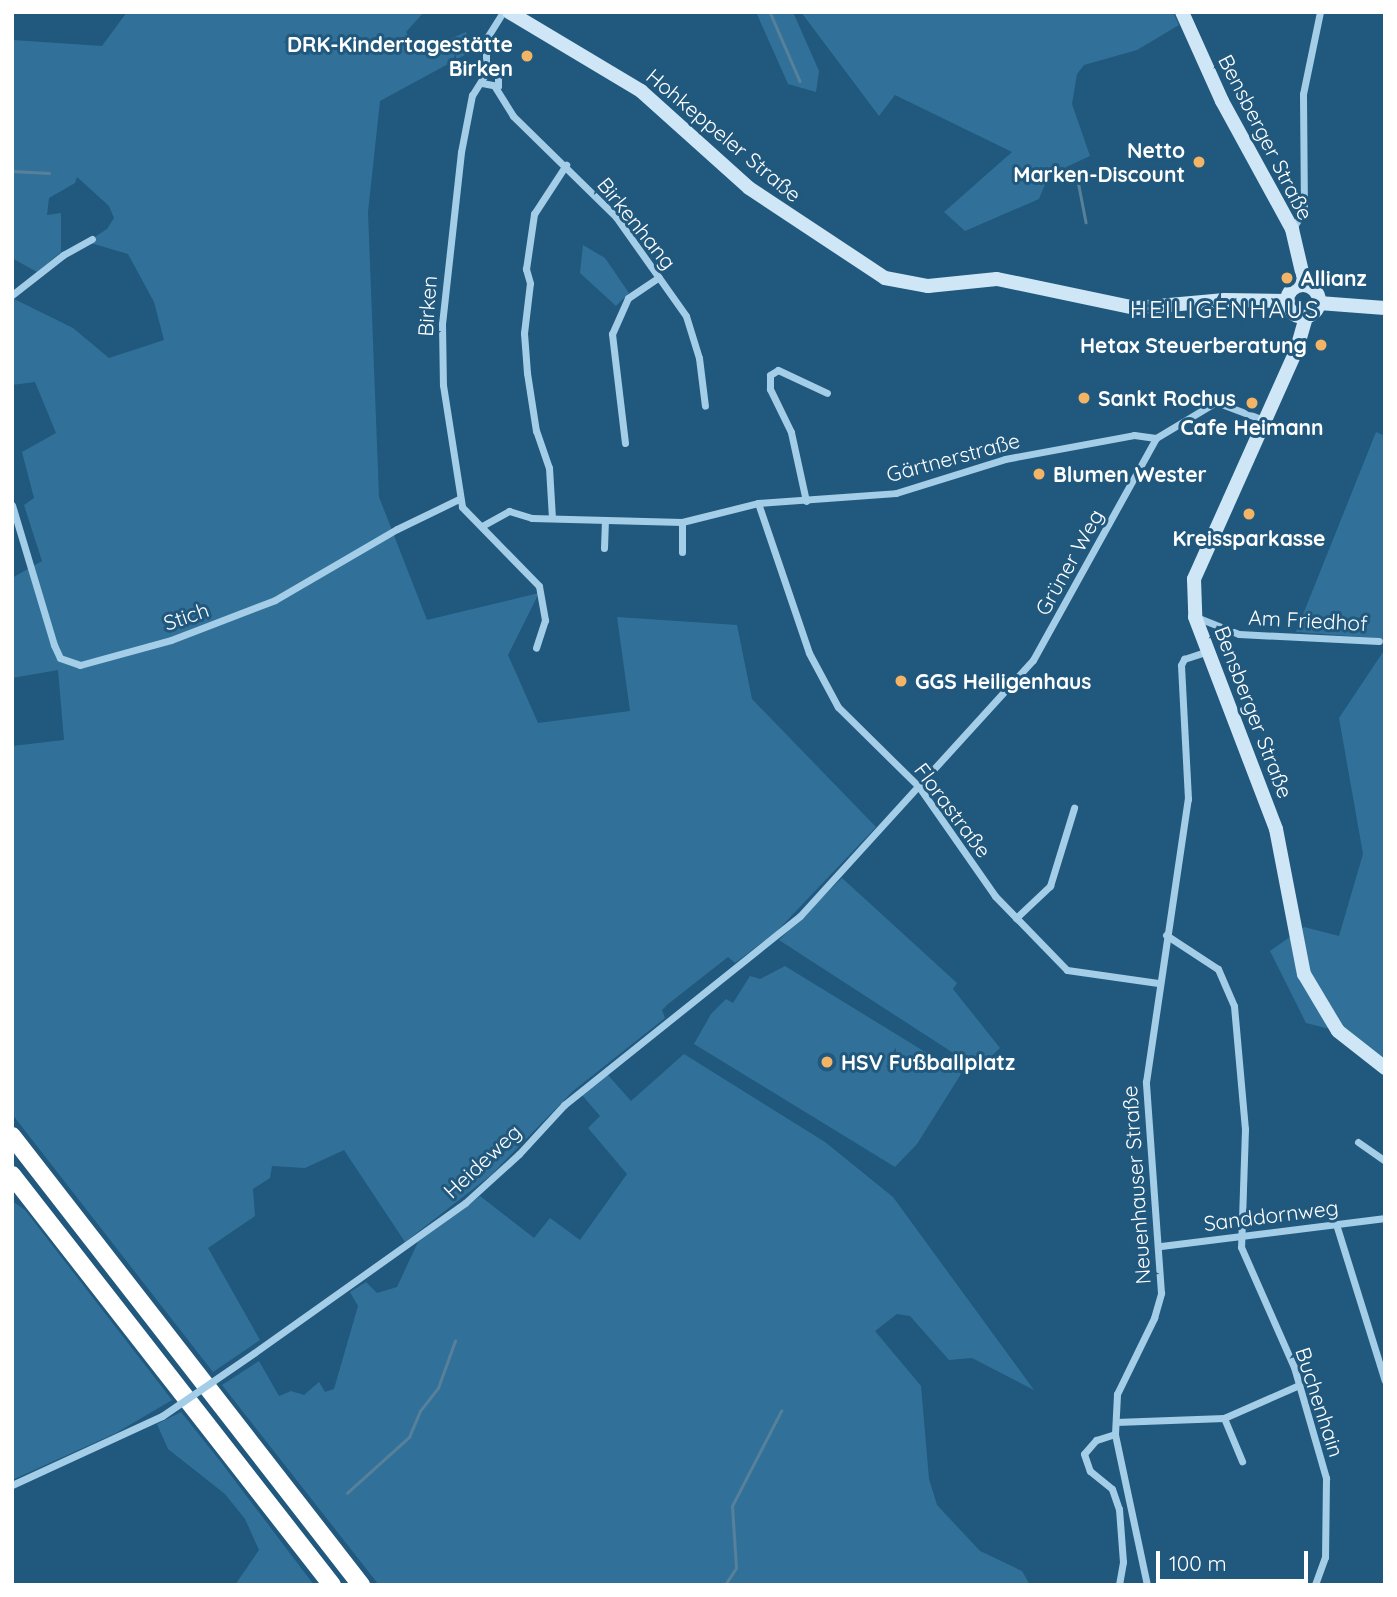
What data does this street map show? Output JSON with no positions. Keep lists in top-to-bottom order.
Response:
{
  "streets": {
    "main road": ["Hohkeppeler Straße", "Bensberger Straße"],
    "street": [
      "Birkenhang",
      "Birken",
      "Gärtnerstraße",
      "Grüner Weg",
      "Stich",
      "Am Friedhof",
      "Florastraße",
      "Heideweg",
      "Neuenhauser Straße",
      "Sanddornweg",
      "Buchenhain"
    ]
  },
  "crossings": [
    ["Hohkeppeler Straße", "Bensberger Straße"],
    ["Bensberger Straße", "Am Friedhof"],
    ["Bensberger Straße", "Neuenhauser Straße"],
    ["Birken", "Stich"],
    ["Gärtnerstraße", "Grüner Weg"],
    ["Gärtnerstraße", "Florastraße"],
    ["Grüner Weg", "Florastraße"],
    ["Grüner Weg", "Heideweg"],
    ["Florastraße", "Heideweg"],
    ["Florastraße", "Neuenhauser Straße"],
    ["Neuenhauser Straße", "Sanddornweg"],
    ["Sanddornweg", "Buchenhain"]
  ],
  "districts": ["HEILIGENHAUS"],
  "places": [
    "DRK-Kindertagestätte Birken",
    "Netto Marken-Discount",
    "Allianz",
    "Hetax Steuerberatung",
    "Sankt Rochus",
    "Cafe Heimann",
    "Blumen Wester",
    "Kreissparkasse",
    "GGS Heiligenhaus",
    "HSV Fußballplatz"
  ],
  "scale_bar": "100 m"
}
